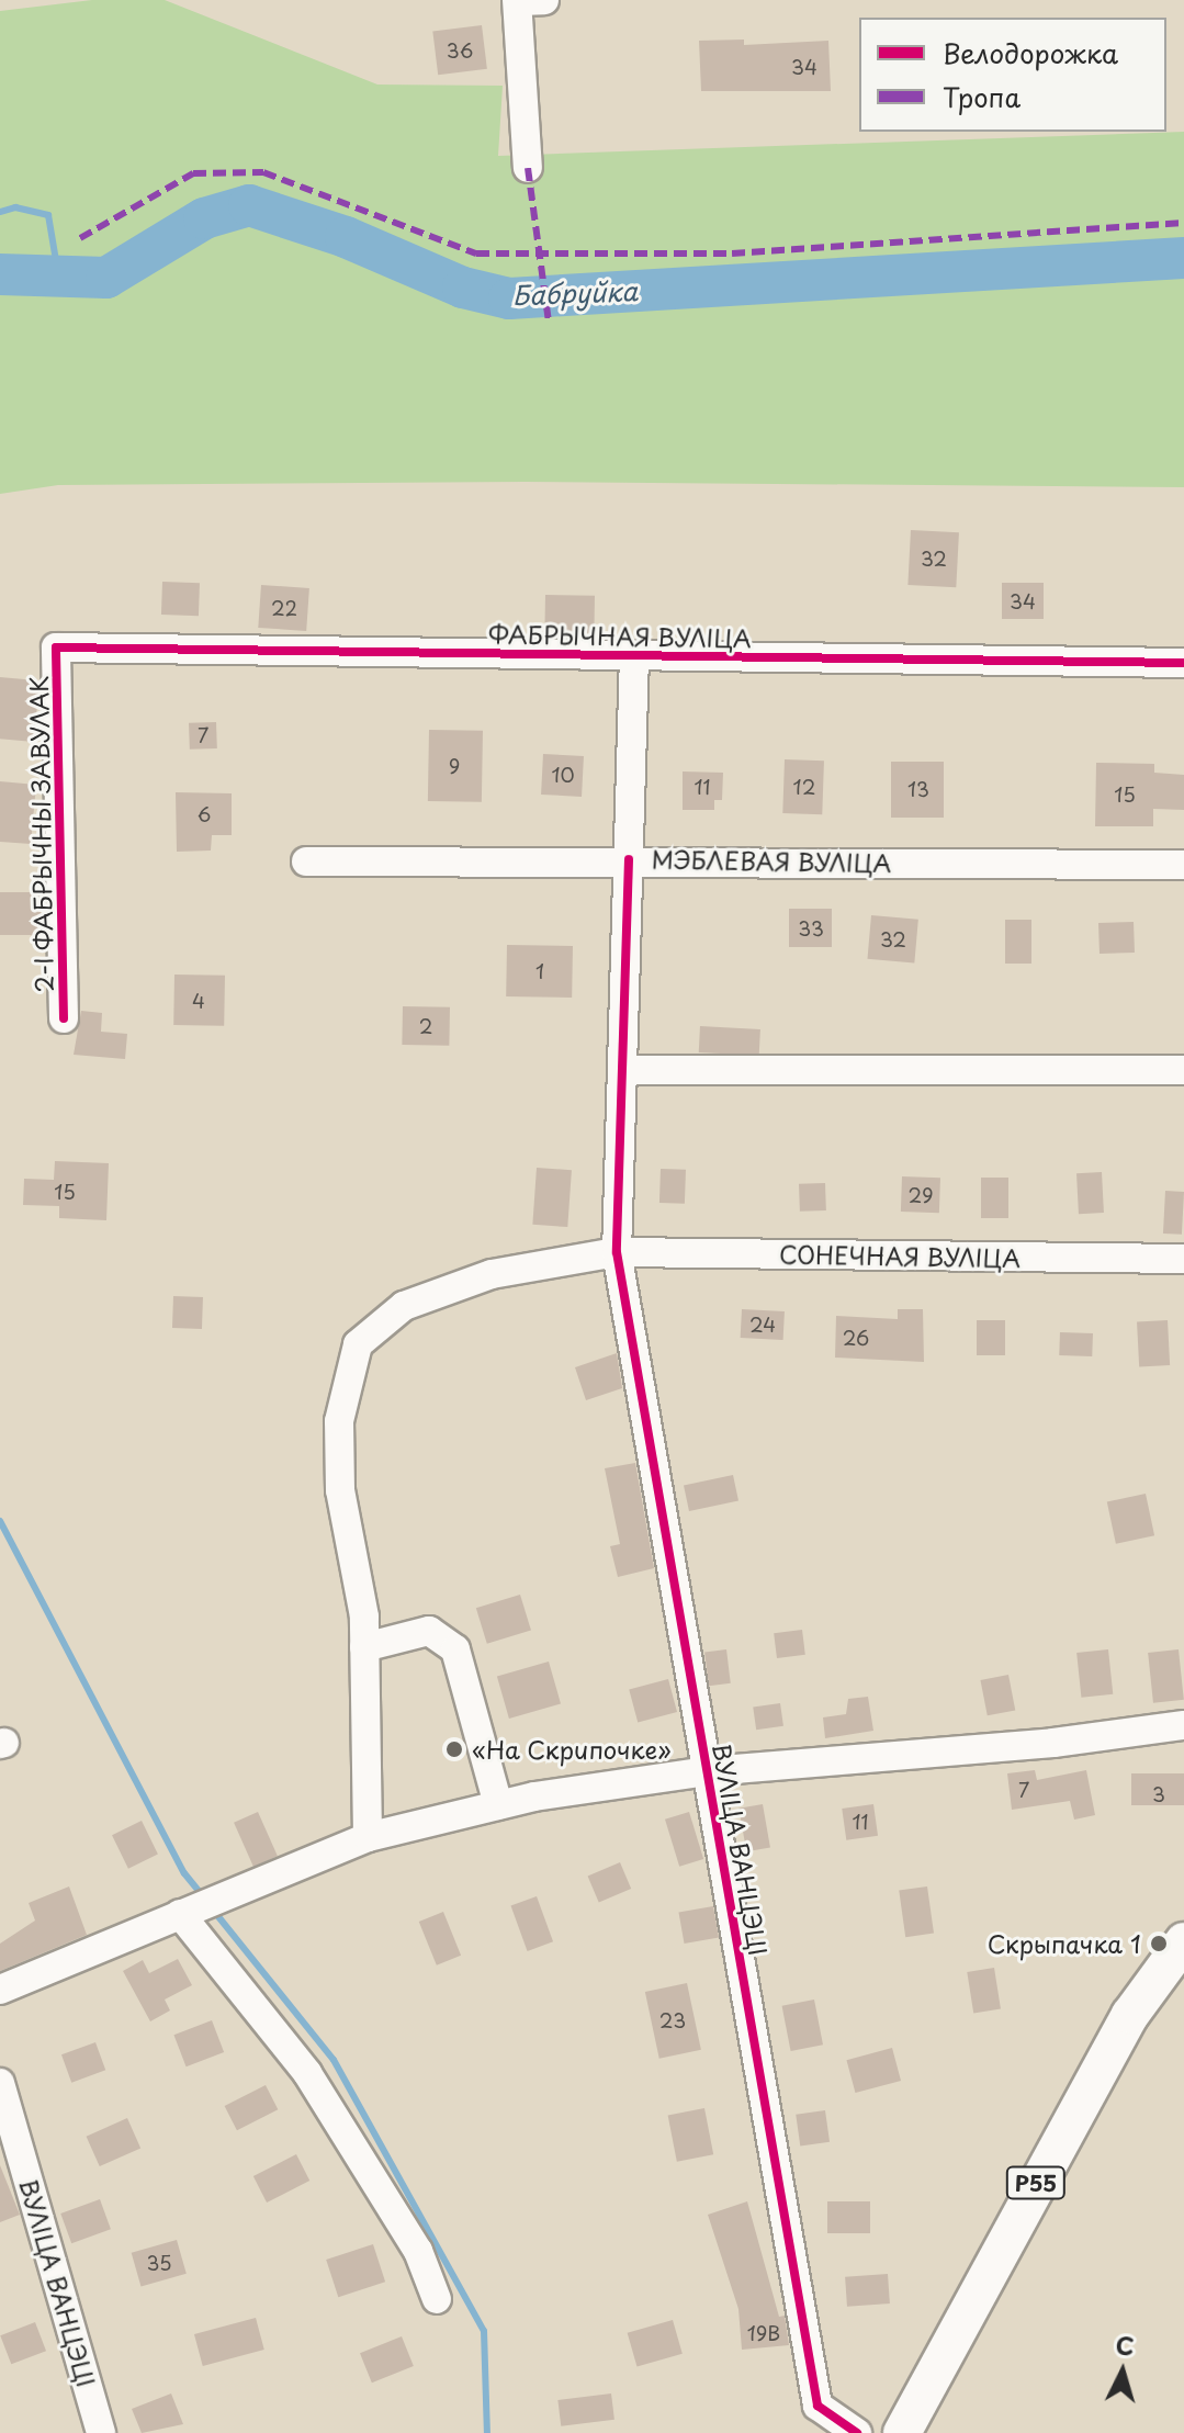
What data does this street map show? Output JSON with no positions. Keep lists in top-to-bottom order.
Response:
{
  "streets": {
    "main road": ["Р55"],
    "street": [
      "ФАБРЫЧНАЯ ВУЛІЦА",
      "2-І ФАБРЫЧНЫ ЗАВУЛАК",
      "МЭБЛЕВАЯ ВУЛІЦА",
      "СОНЕЧНАЯ ВУЛІЦА",
      "ВУЛІЦА ВАНЦЭЦІ"
    ]
  },
  "crossings": [
    ["ФАБРЫЧНАЯ ВУЛІЦА", "2-І ФАБРЫЧНЫ ЗАВУЛАК"],
    ["ФАБРЫЧНАЯ ВУЛІЦА", "ВУЛІЦА ВАНЦЭЦІ"],
    ["МЭБЛЕВАЯ ВУЛІЦА", "ВУЛІЦА ВАНЦЭЦІ"],
    ["СОНЕЧНАЯ ВУЛІЦА", "ВУЛІЦА ВАНЦЭЦІ"]
  ],
  "water": ["Бабруйка"],
  "places": ["«На Скрипочке»", "Скрыпачка 1"],
  "house_numbers": [
    "36",
    "34",
    "32",
    "34",
    "22",
    "7",
    "9",
    "10",
    "11",
    "12",
    "13",
    "15",
    "6",
    "33",
    "32",
    "1",
    "4",
    "2",
    "15",
    "29",
    "24",
    "26",
    "7",
    "3",
    "11",
    "23",
    "35",
    "19В"
  ],
  "legend": ["Велодорожка", "Тропа"],
  "north": "top"
}
